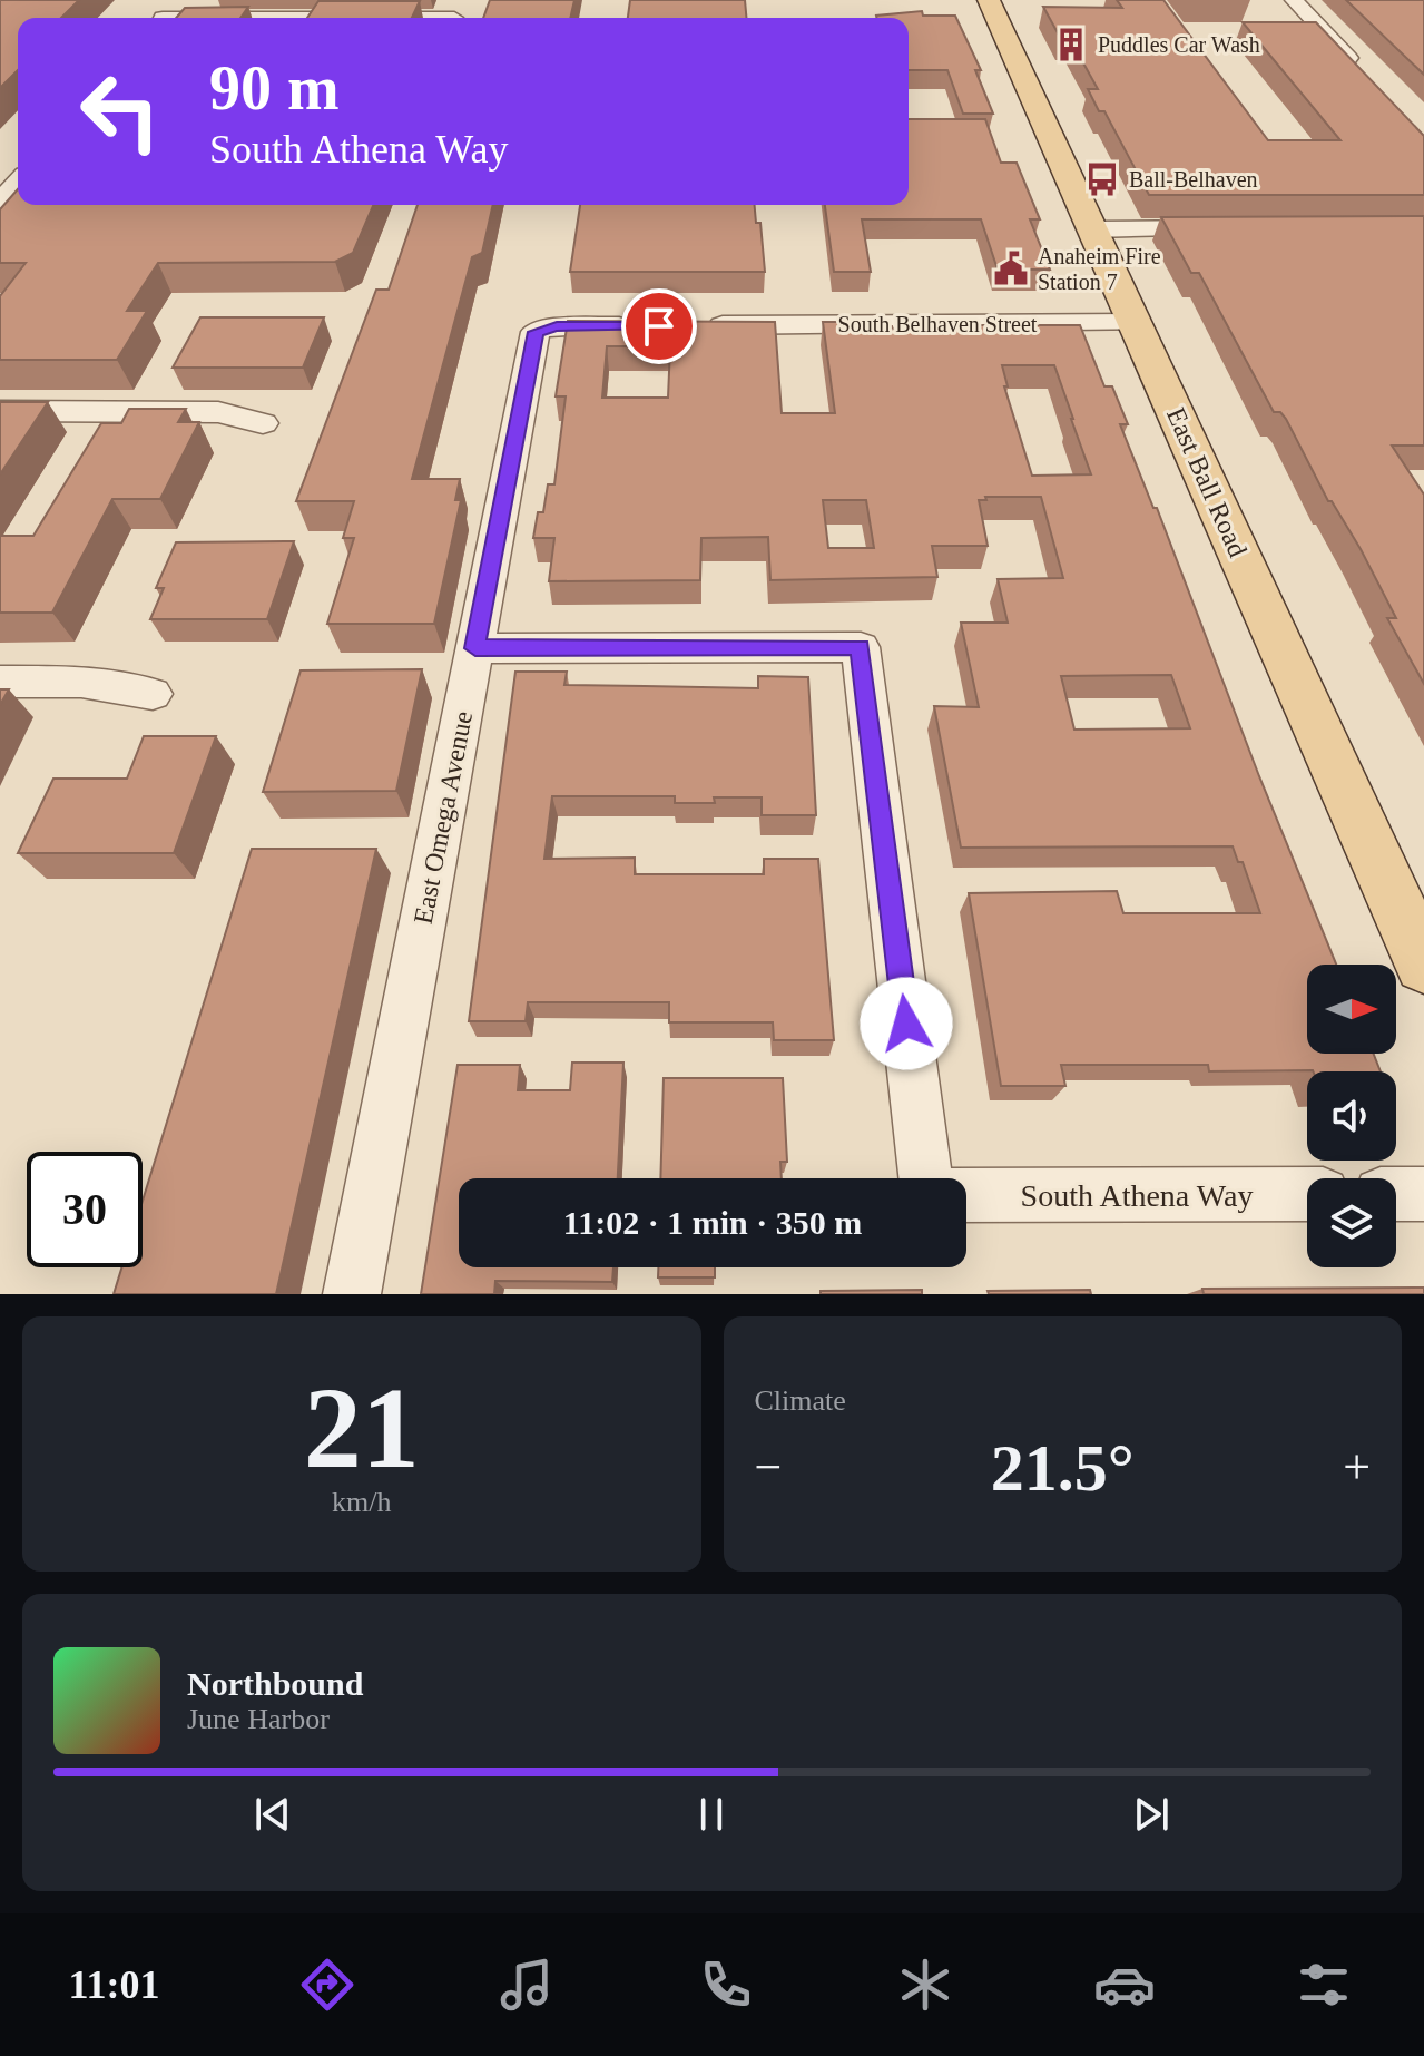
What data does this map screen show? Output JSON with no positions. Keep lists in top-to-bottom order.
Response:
{
  "streets": {
    "main road": ["East Ball Road"],
    "street": ["South Belhaven Street", "East Omega Avenue", "South Athena Way"]
  },
  "crossings": [
    ["South Belhaven Street", "East Ball Road"]
  ],
  "places": {
    "building": ["Puddles Car Wash"],
    "bus stop": ["Ball-Belhaven"],
    "public building": ["Anaheim Fire Station 7"]
  },
  "north": "right",
  "page": {
    "turn": ["90 m", "South Athena Way"],
    "limit": "30",
    "trip": "11:02 · 1 min · 350 m",
    "tile": [
      ["21", "km/h"],
      "Climate"
    ],
    "heat": ["−", "21.5°", "+"],
    "song": ["Northbound", "June Harbor"],
    "tabs": "11:01"
  }
}
